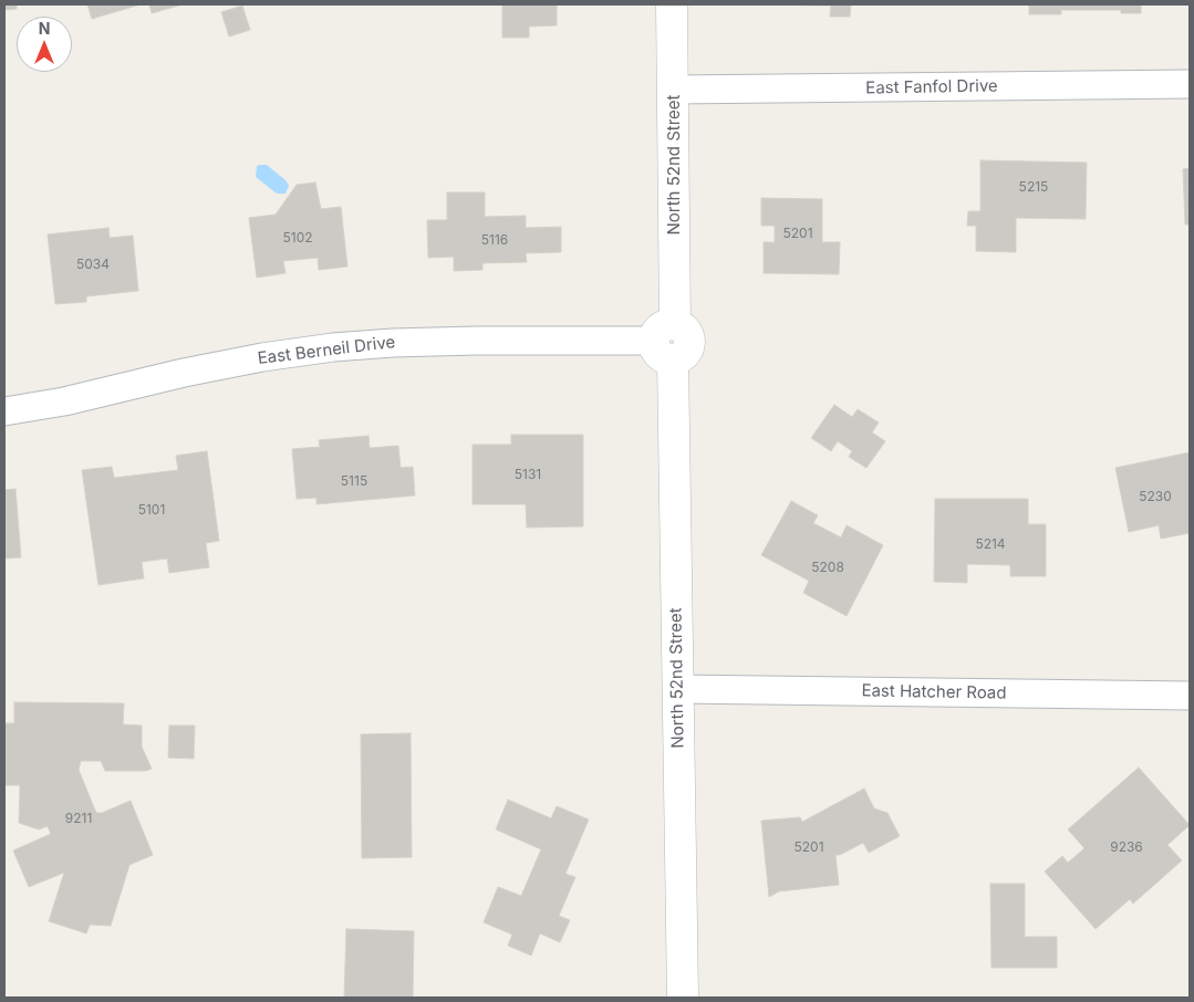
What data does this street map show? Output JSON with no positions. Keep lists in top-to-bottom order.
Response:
{
  "streets": {
    "street": [
      "East Fanfol Drive",
      "North 52nd Street",
      "East Berneil Drive",
      "East Hatcher Road"
    ]
  },
  "crossings": [
    ["East Fanfol Drive", "North 52nd Street"],
    ["North 52nd Street", "East Berneil Drive"],
    ["North 52nd Street", "East Hatcher Road"]
  ],
  "house_numbers": [
    "5215",
    "5201",
    "5102",
    "5116",
    "5034",
    "5131",
    "5115",
    "5230",
    "5101",
    "5214",
    "5208",
    "9211",
    "5201",
    "9236"
  ],
  "north": "top"
}
